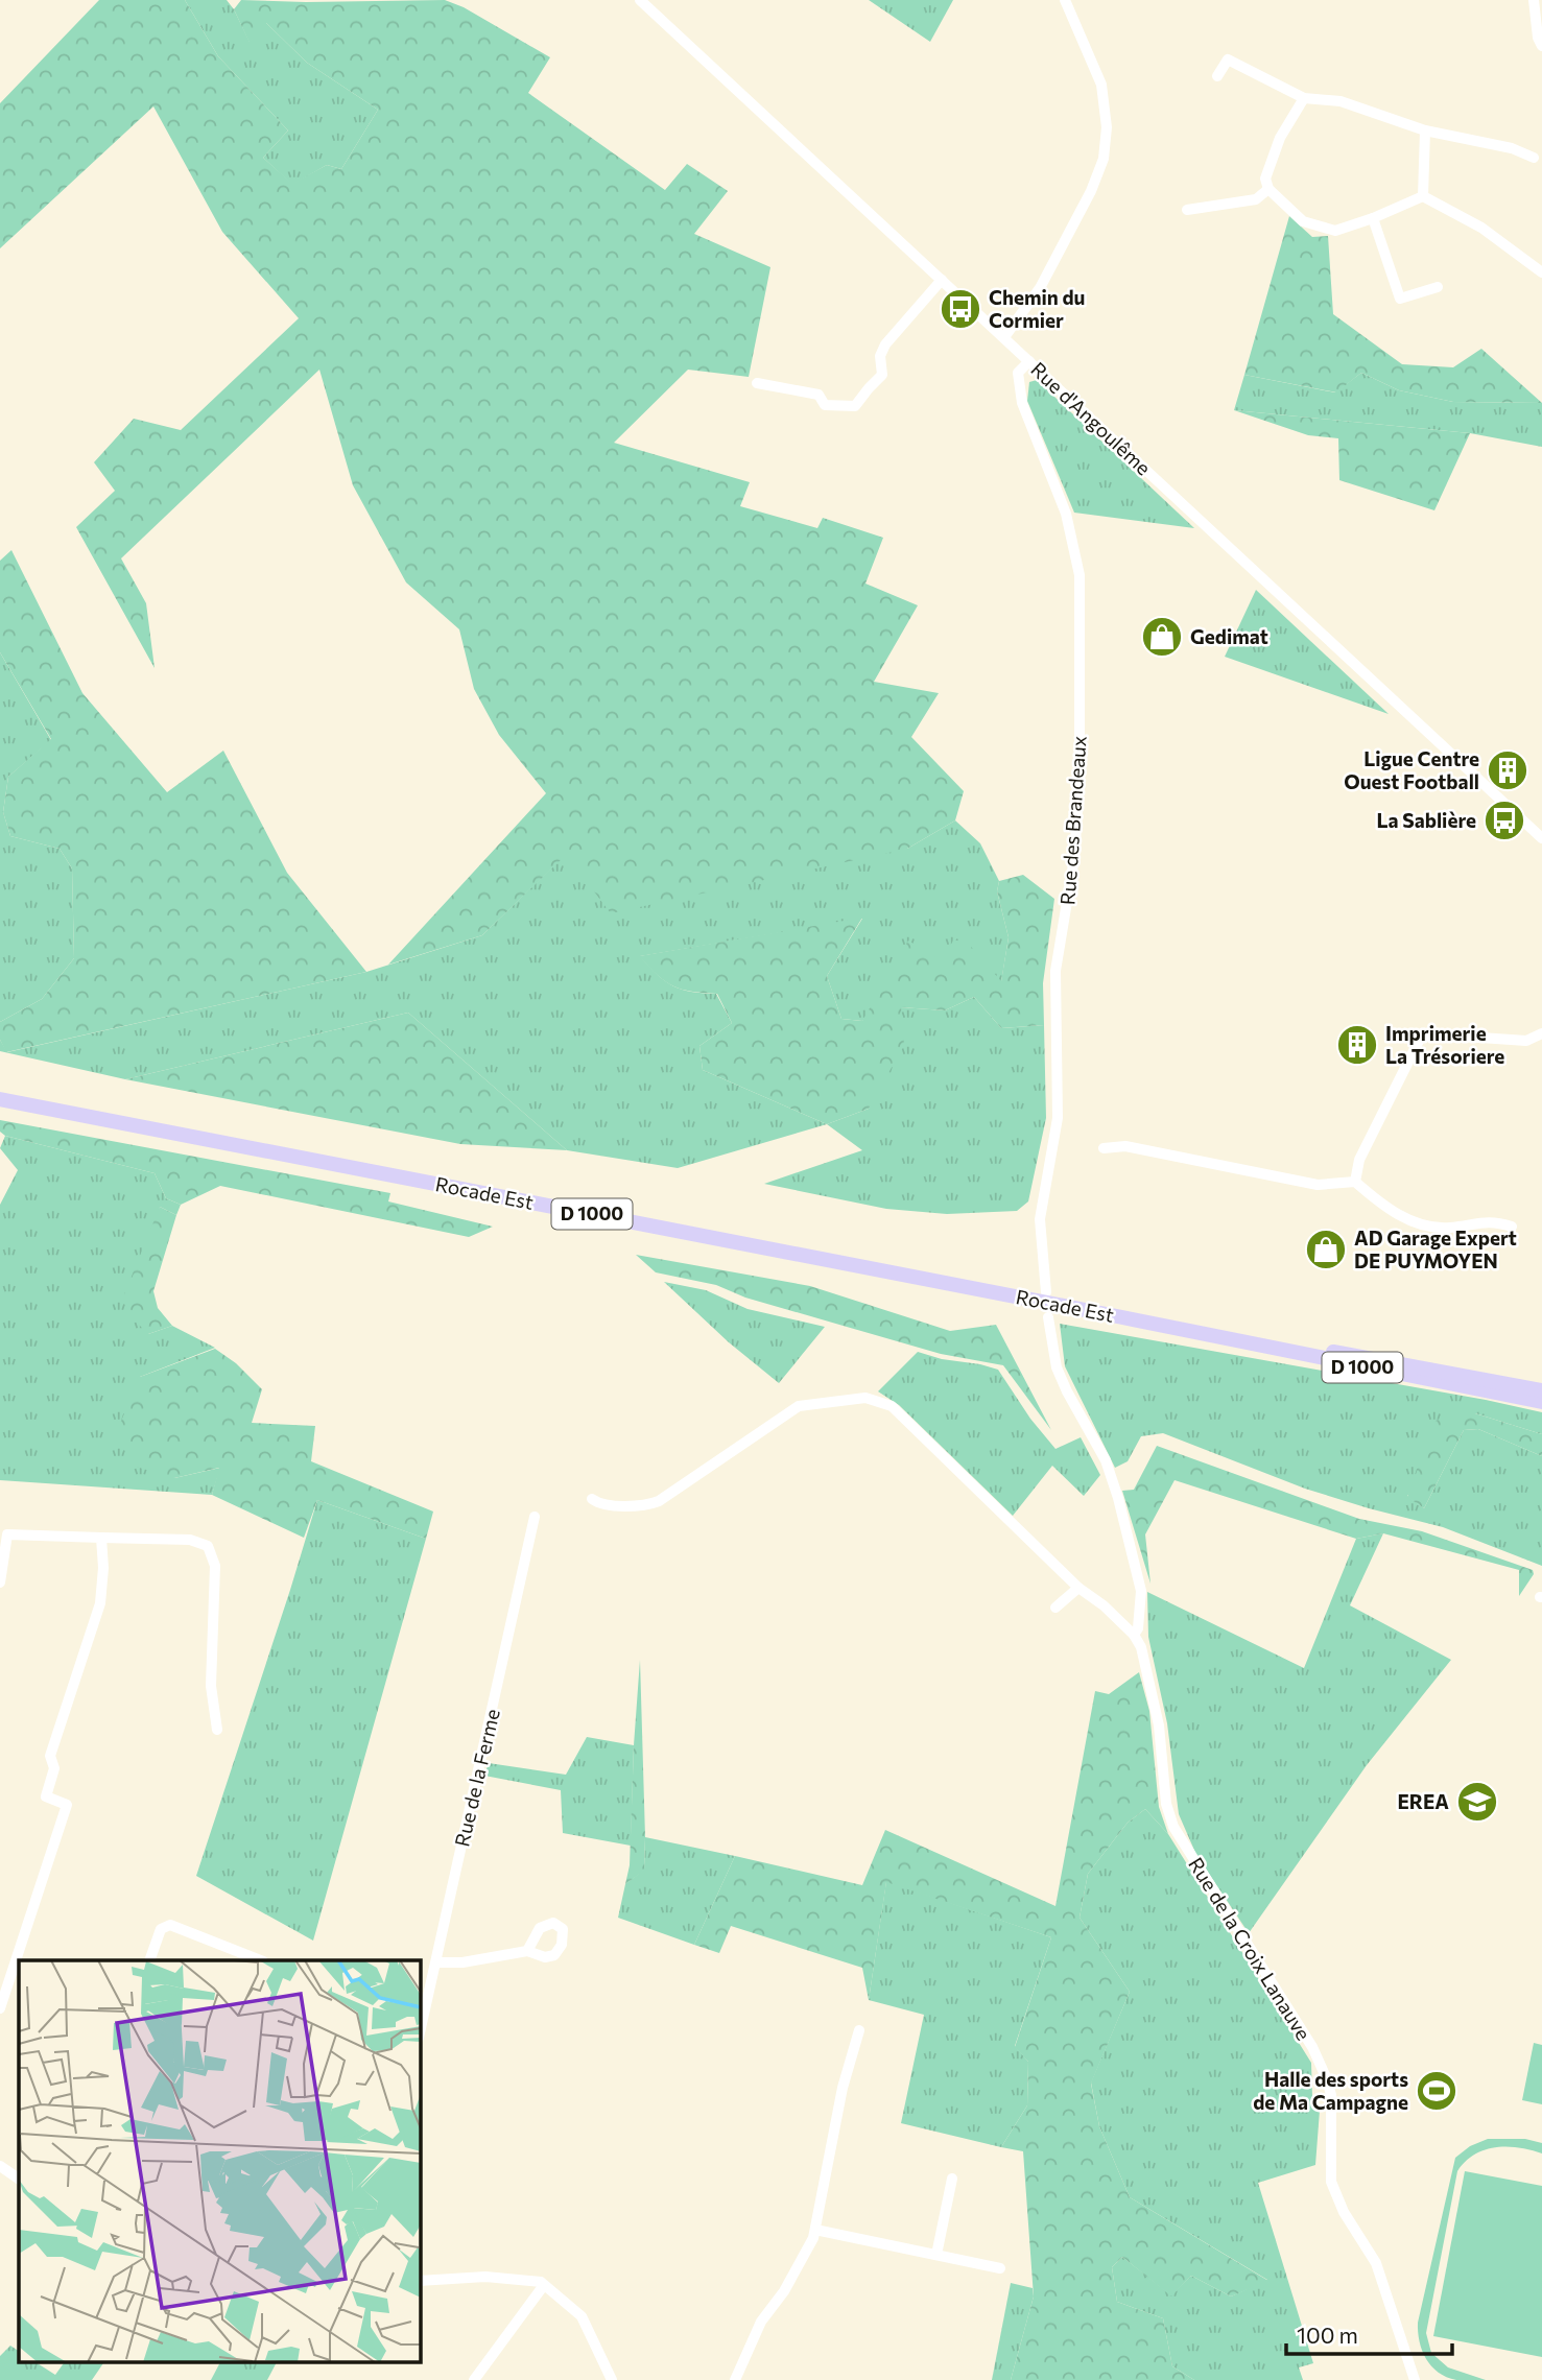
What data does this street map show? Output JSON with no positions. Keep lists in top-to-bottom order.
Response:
{
  "streets": {
    "main road": ["Rocade Est", "D 1000"],
    "street": [
      "Rue d'Angoulême",
      "Rue des Brandeaux",
      "Rue de la Ferme",
      "Rue de la Croix Lanauve"
    ]
  },
  "crossings": [
    ["Rue d'Angoulême", "Rue des Brandeaux"]
  ],
  "places": {
    "bus stop": ["Chemin du Cormier", "La Sablière"],
    "shop": ["Gedimat", "AD Garage Expert DE PUYMOYEN"],
    "building": ["Ligue Centre Ouest Football", "Imprimerie La Trésoriere"],
    "school or university": ["EREA"],
    "sports": ["Halle des sports de Ma Campagne"]
  },
  "scale_bar": "100 m"
}
